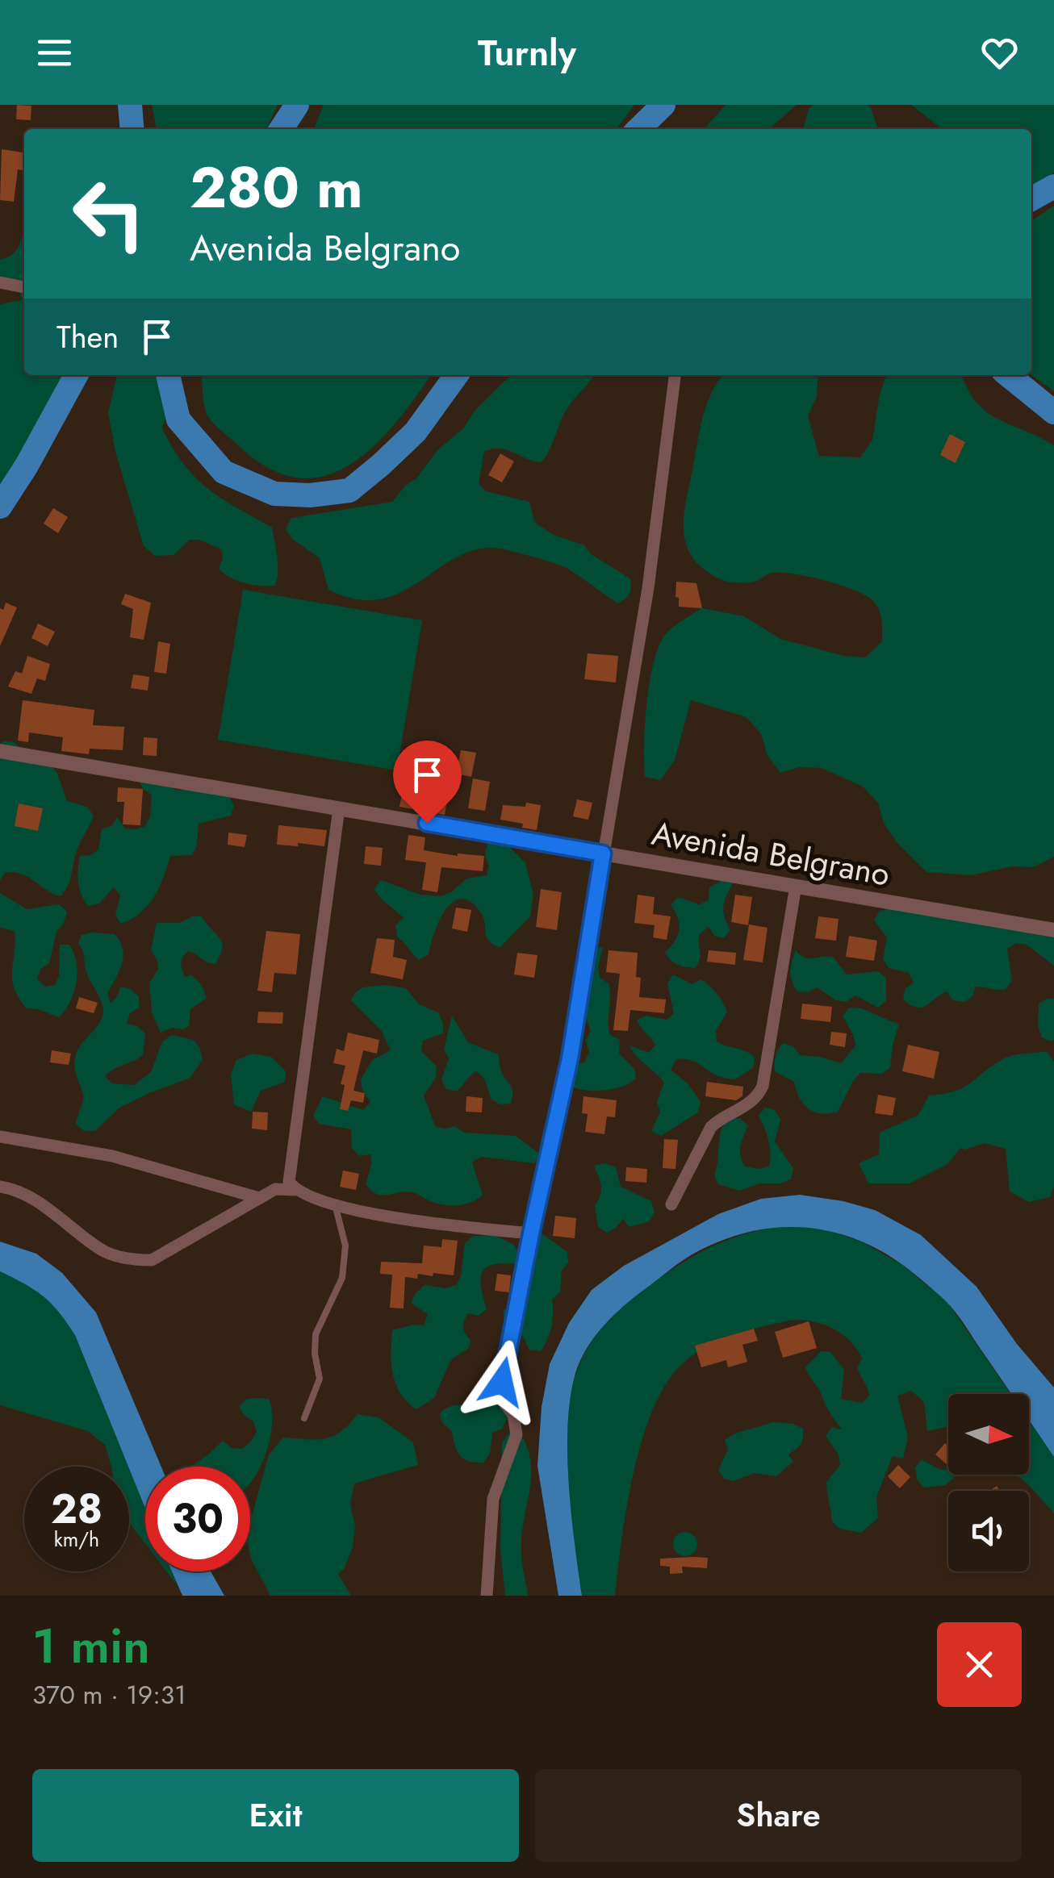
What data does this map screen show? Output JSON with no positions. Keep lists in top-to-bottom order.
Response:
{
  "streets": {
    "street": ["Avenida Belgrano"]
  },
  "north": "right",
  "page": {
    "header": "Turnly",
    "turn": ["280 m", "Avenida Belgrano"],
    "then": "Then",
    "speed": "28 km/h",
    "limit": "30",
    "heading": ["1 min", "370 m · 19:31"],
    "buttons": ["Exit", "Share"]
  }
}
